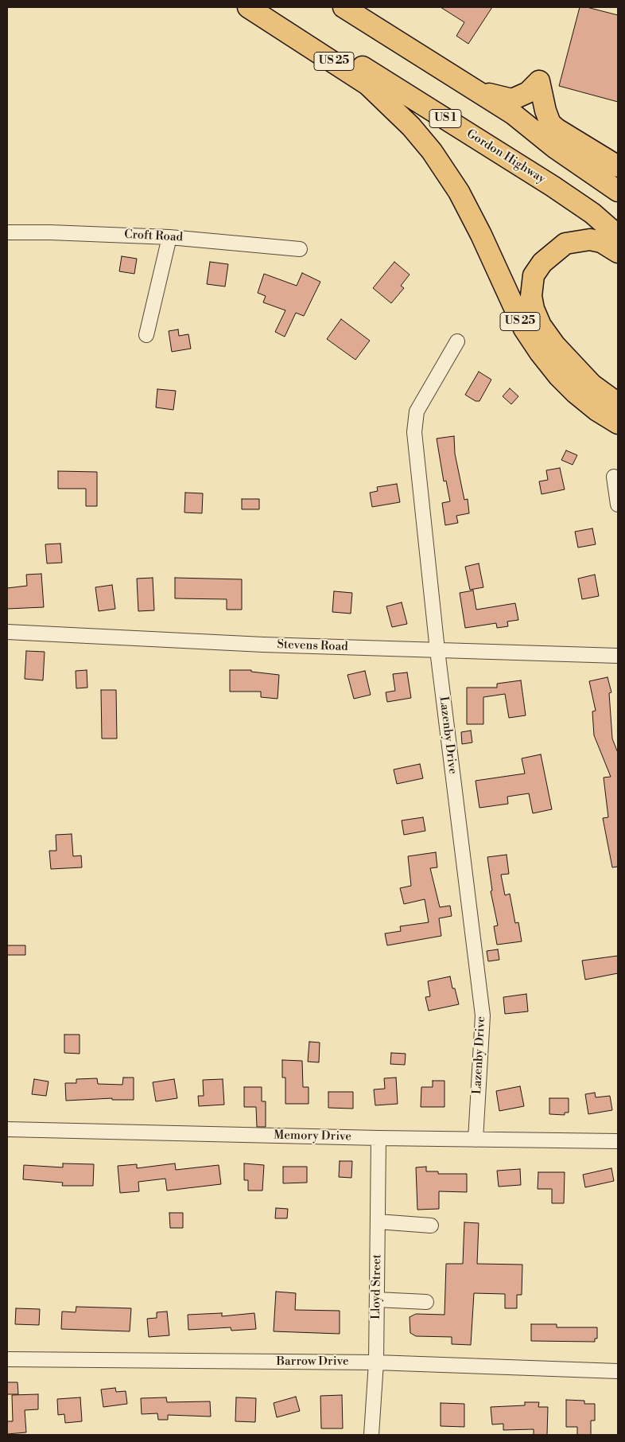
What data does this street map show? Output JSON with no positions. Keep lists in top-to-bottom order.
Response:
{
  "streets": {
    "highway": ["US 25", "US 1", "Gordon Highway"],
    "street": [
      "Croft Road",
      "Stevens Road",
      "Lazenby Drive",
      "Memory Drive",
      "Lloyd Street",
      "Barrow Drive"
    ]
  },
  "crossings": [
    ["Stevens Road", "Lazenby Drive"],
    ["Lazenby Drive", "Memory Drive"],
    ["Memory Drive", "Lloyd Street"],
    ["Lloyd Street", "Barrow Drive"]
  ]
}
